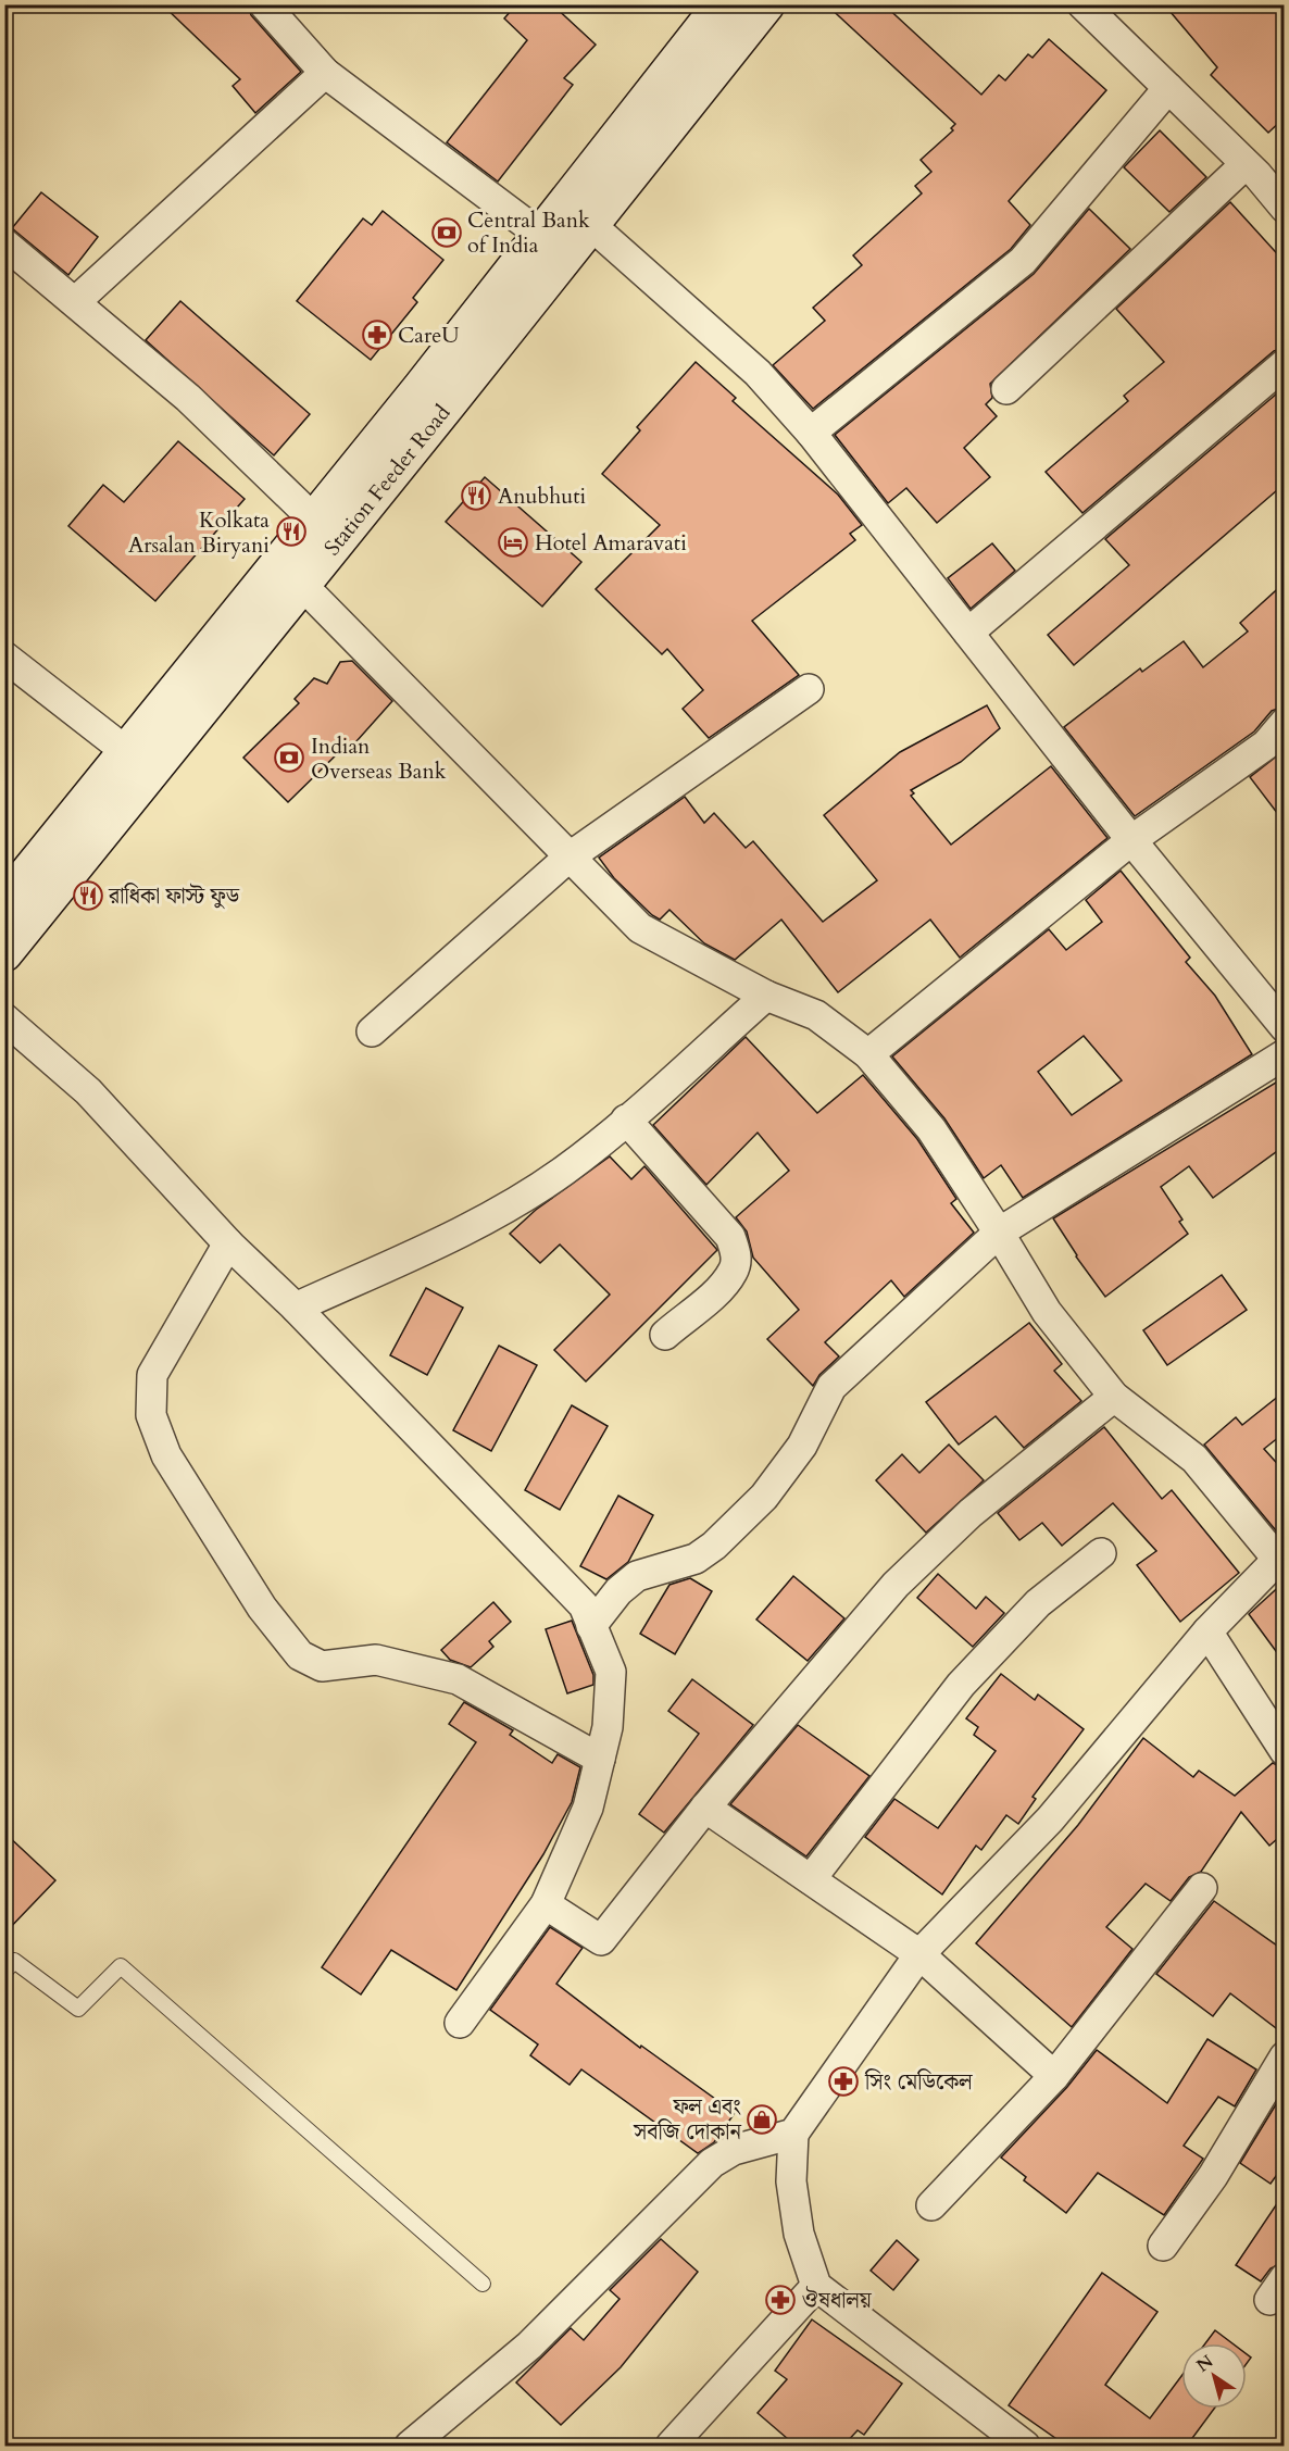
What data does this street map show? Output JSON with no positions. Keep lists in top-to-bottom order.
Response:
{
  "streets": {
    "street": ["Station Feeder Road"]
  },
  "places": {
    "bank": ["Central Bank of India", "Indian Overseas Bank"],
    "pharmacy": ["CareU", "সিং মেডিকেল", "ঔষধালয়"],
    "restaurant": ["Anubhuti", "Kolkata Arsalan Biryani", "রাধিকা ফাস্ট ফুড"],
    "hotel": ["Hotel Amaravati"],
    "shop": ["ফল এবং সবজি দোকান"]
  },
  "north": "top left"
}
